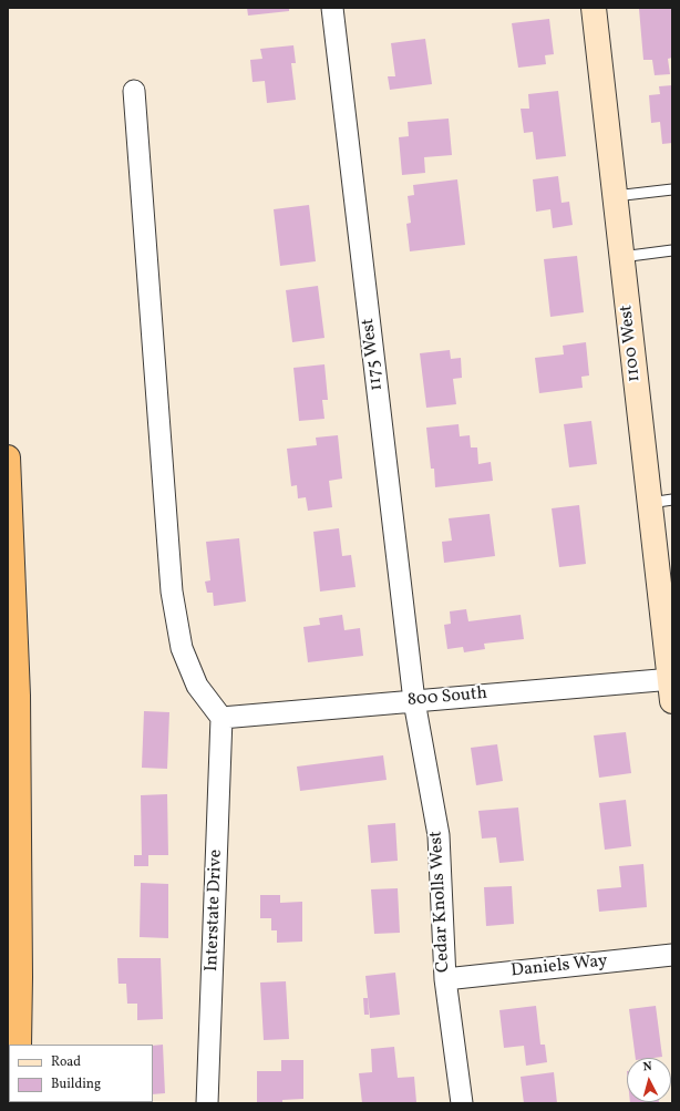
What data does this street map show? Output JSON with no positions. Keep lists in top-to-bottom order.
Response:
{
  "streets": {
    "street": [
      "1100 West",
      "1175 West",
      "800 South",
      "Cedar Knolls West",
      "Interstate Drive",
      "Daniels Way"
    ]
  },
  "crossings": [
    ["1100 West", "800 South"],
    ["1175 West", "800 South"],
    ["1175 West", "Cedar Knolls West"],
    ["800 South", "Cedar Knolls West"],
    ["800 South", "Interstate Drive"],
    ["Cedar Knolls West", "Daniels Way"]
  ],
  "legend": ["Road", "Building"],
  "north": "top"
}
